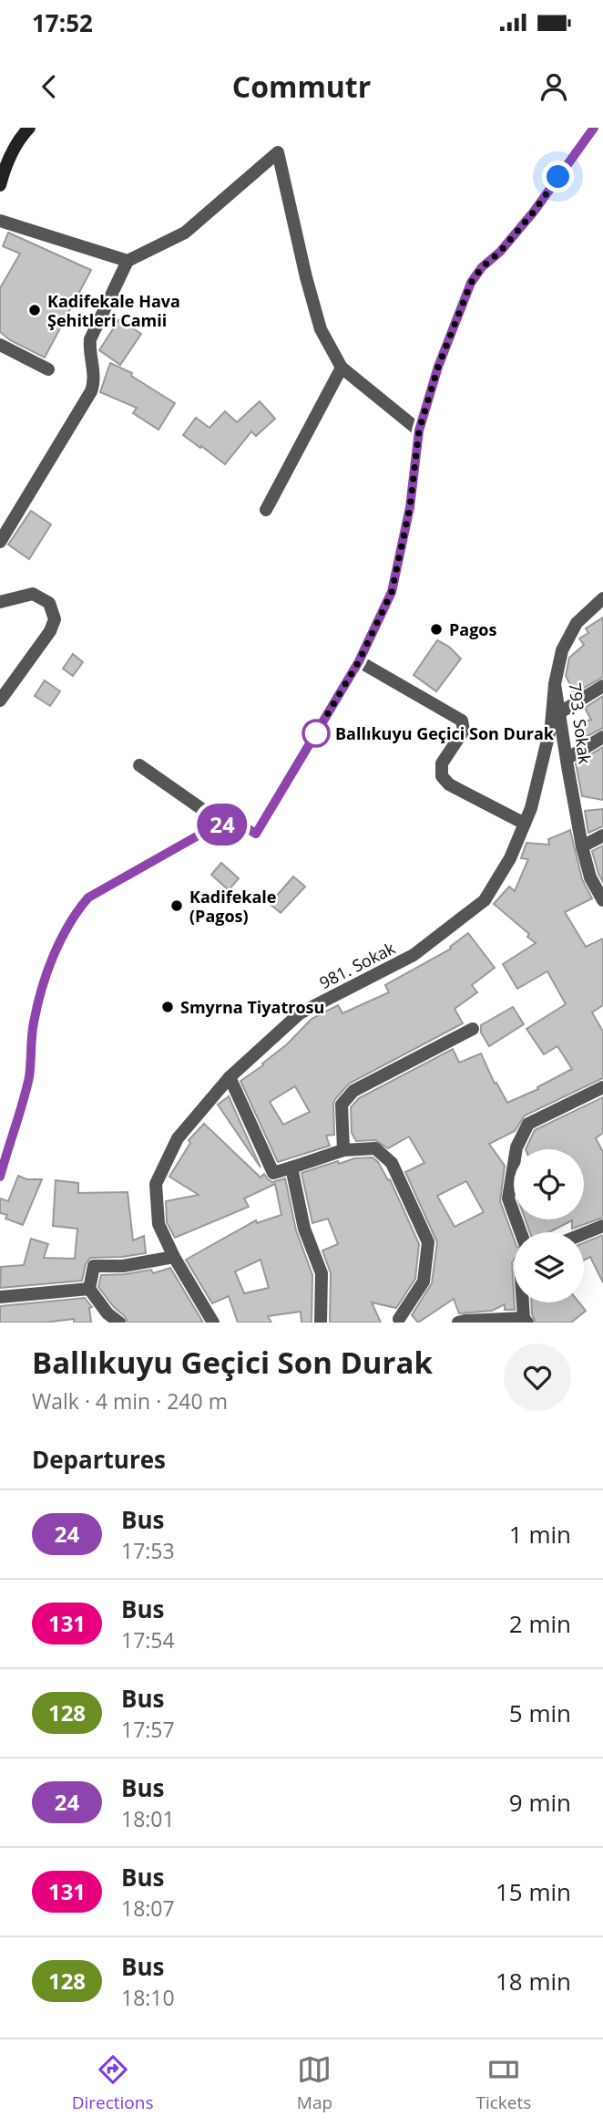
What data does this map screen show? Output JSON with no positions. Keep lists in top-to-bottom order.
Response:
{
  "streets": {
    "street": ["793. Sokak", "981. Sokak"]
  },
  "crossings": [
    ["793. Sokak", "981. Sokak"]
  ],
  "places": [
    "Kadifekale Hava Şehitleri Camii",
    "Pagos",
    "Ballıkuyu Geçici Son Durak",
    "Kadifekale (Pagos)",
    "Smyrna Tiyatrosu"
  ],
  "lines": ["bus line 24"],
  "page": {
    "status": "17:52",
    "header": "Commutr",
    "on_map": "24",
    "heading": [
      ["Ballıkuyu Geçici Son Durak", "Walk · 4 min · 240 m"],
      "Departures"
    ],
    "list": [
      {
        "mark": "24",
        "name": "Bus",
        "note": "17:53",
        "value": "1 min"
      },
      {
        "mark": "131",
        "name": "Bus",
        "note": "17:54",
        "value": "2 min"
      },
      {
        "mark": "128",
        "name": "Bus",
        "note": "17:57",
        "value": "5 min"
      },
      {
        "mark": "24",
        "name": "Bus",
        "note": "18:01",
        "value": "9 min"
      },
      {
        "mark": "131",
        "name": "Bus",
        "note": "18:07",
        "value": "15 min"
      },
      {
        "mark": "128",
        "name": "Bus",
        "note": "18:10",
        "value": "18 min"
      }
    ],
    "tabs": ["Directions", "Map", "Tickets"]
  }
}
